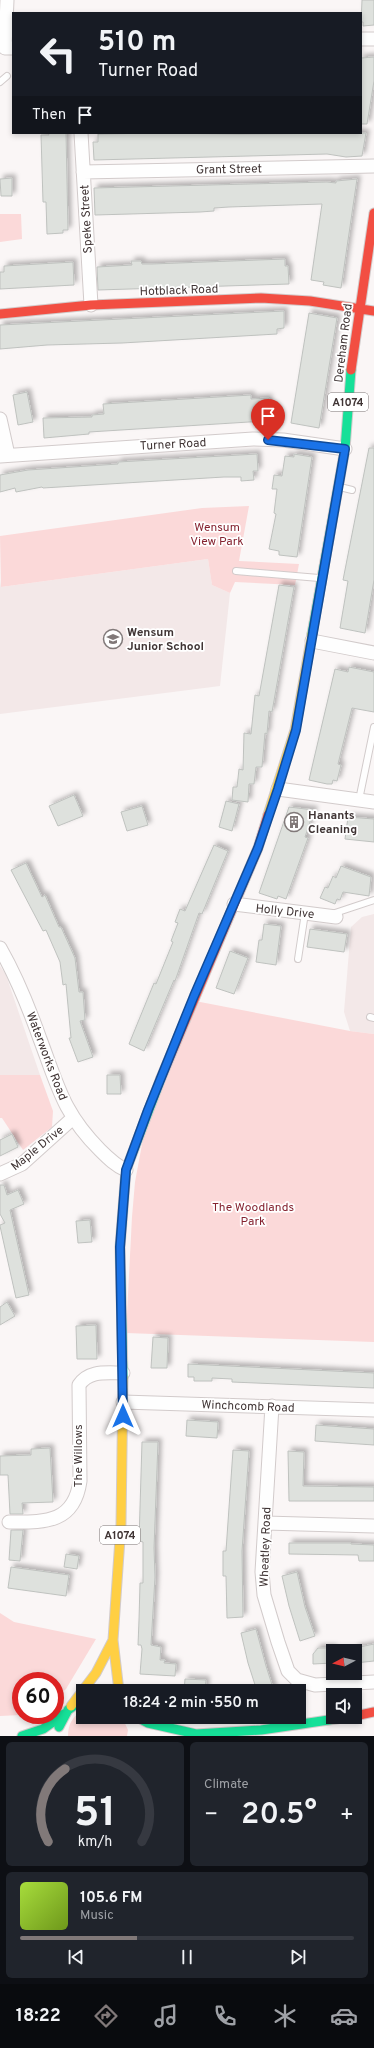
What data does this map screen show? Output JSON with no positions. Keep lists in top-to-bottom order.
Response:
{
  "streets": {
    "main road": ["Hotblack Road", "Dereham Road", "A1074"],
    "street": [
      "Grant Street",
      "Speke Street",
      "Turner Road",
      "Holly Drive",
      "Waterworks Road",
      "Maple Drive",
      "Winchcomb Road",
      "The Willows",
      "Wheatley Road"
    ]
  },
  "crossings": [
    ["Grant Street", "Speke Street"],
    ["Speke Street", "Hotblack Road"],
    ["Hotblack Road", "Dereham Road"],
    ["Dereham Road", "Turner Road"],
    ["Dereham Road", "Holly Drive"],
    ["Dereham Road", "Waterworks Road"],
    ["Dereham Road", "Winchcomb Road"],
    ["Dereham Road", "The Willows"],
    ["Waterworks Road", "Maple Drive"],
    ["Winchcomb Road", "Wheatley Road"]
  ],
  "parks": ["Wensum View Park", "The Woodlands Park"],
  "places": {
    "school or university": ["Wensum Junior School"],
    "building": ["Hanants Cleaning"]
  },
  "north": "left",
  "page": {
    "turn": ["510 m", "Turner Road"],
    "then": "Then",
    "limit": "60",
    "trip": "18:24 · 2 min · 550 m",
    "tile": "Climate",
    "heat": ["−", "20.5°", "+"],
    "song": ["105.6 FM", "Music"],
    "tabs": "18:22",
    "gauge": ["51", "km/h"]
  }
}
